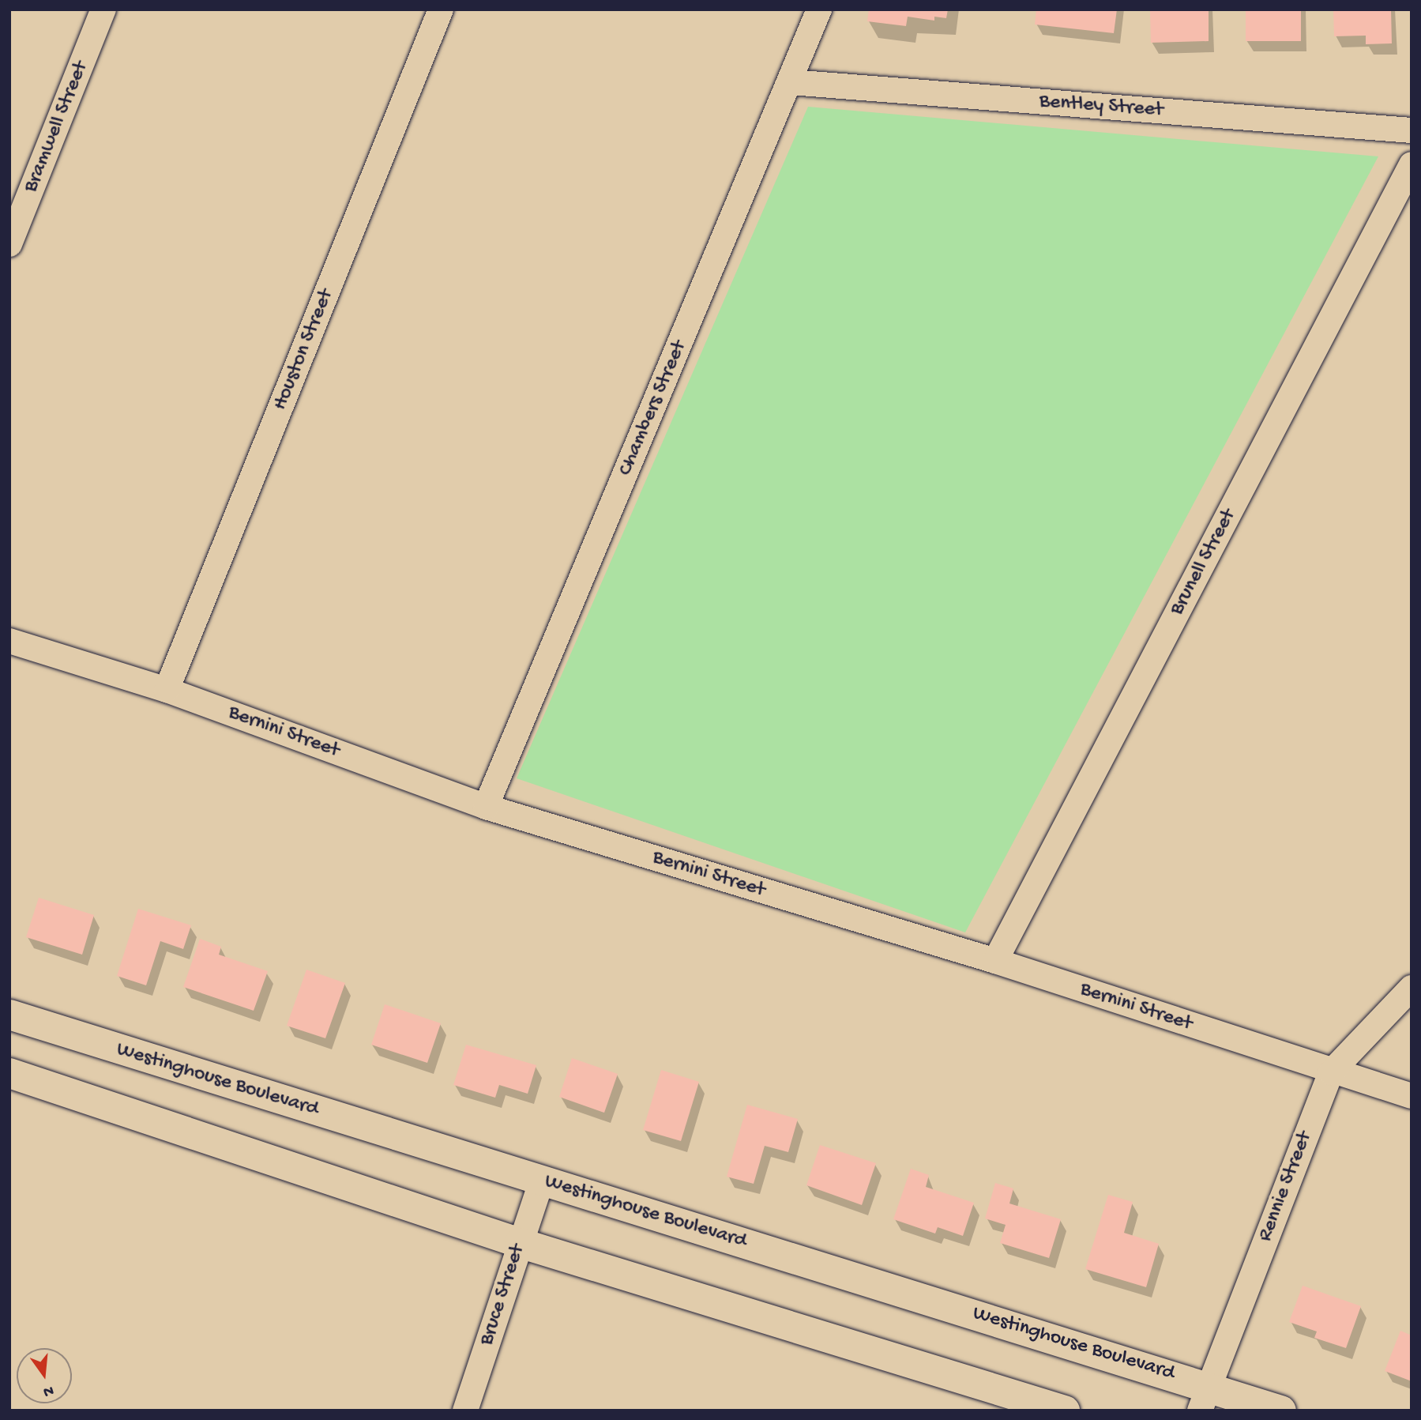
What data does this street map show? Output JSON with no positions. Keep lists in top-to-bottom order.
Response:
{
  "streets": {
    "street": [
      "Bentley Street",
      "Bramwell Street",
      "Houston Street",
      "Chambers Street",
      "Brunell Street",
      "Bernini Street",
      "Westinghouse Boulevard",
      "Rennie Street",
      "Bruce Street"
    ]
  },
  "crossings": [
    ["Bentley Street", "Chambers Street"],
    ["Houston Street", "Bernini Street"],
    ["Chambers Street", "Bernini Street"],
    ["Brunell Street", "Bernini Street"],
    ["Bernini Street", "Rennie Street"],
    ["Westinghouse Boulevard", "Rennie Street"],
    ["Westinghouse Boulevard", "Bruce Street"]
  ],
  "north": "bottom"
}
